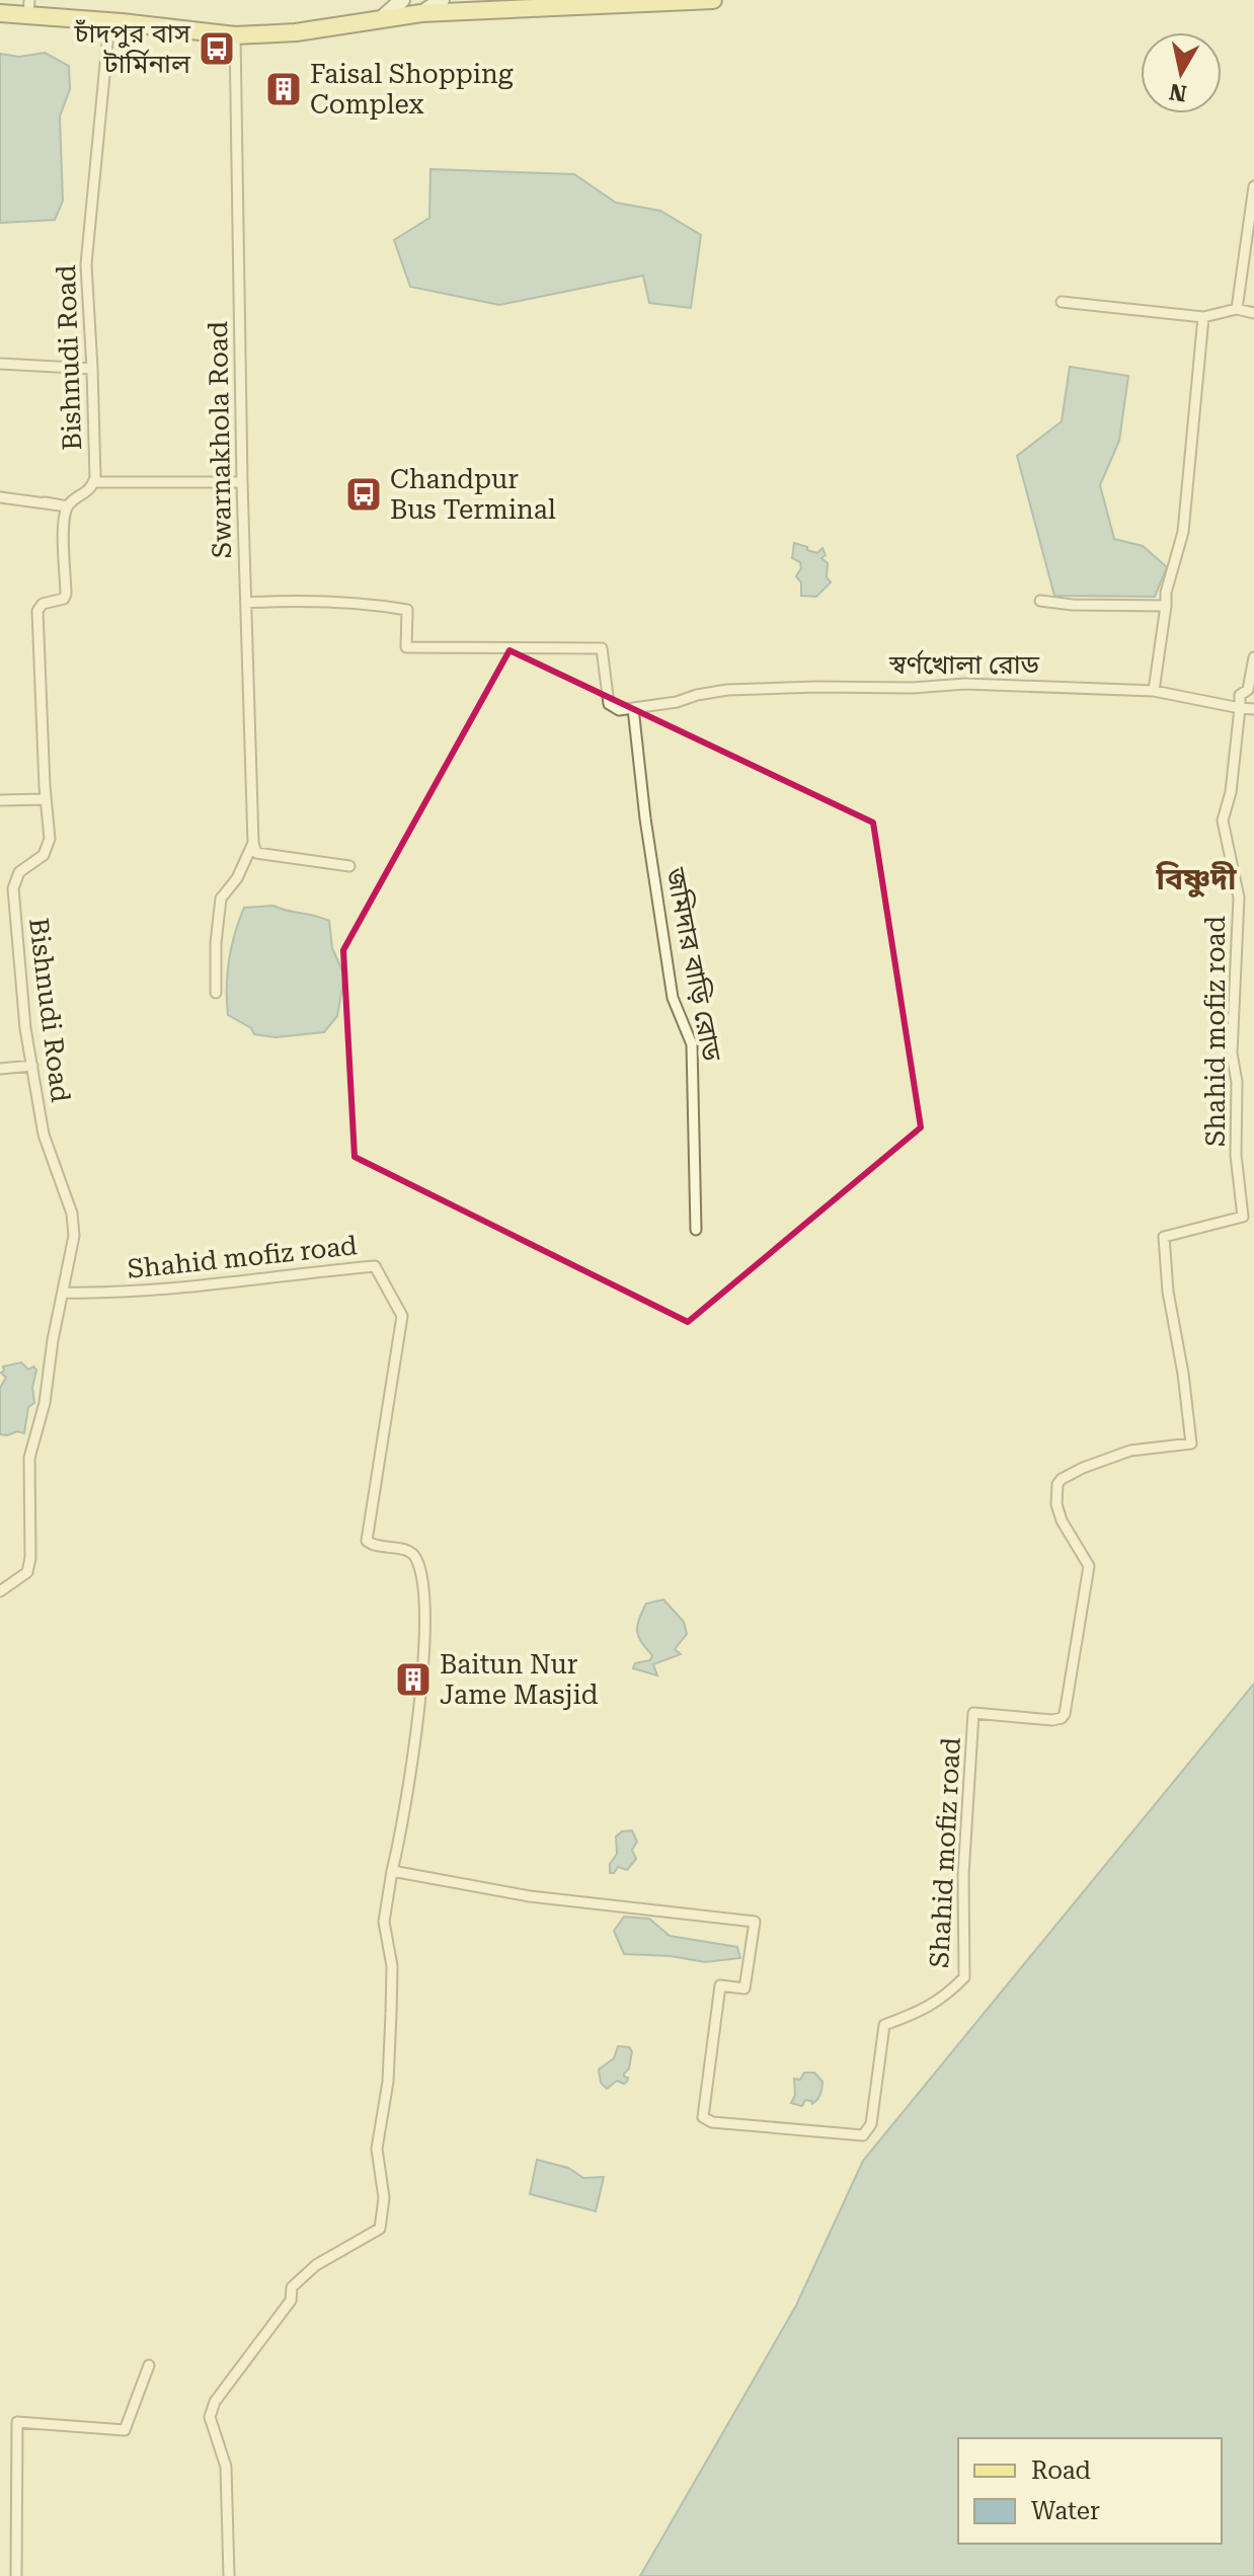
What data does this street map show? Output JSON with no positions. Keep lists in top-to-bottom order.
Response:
{
  "streets": {
    "street": [
      "Bishnudi Road",
      "Swarnakhola Road",
      "স্বর্ণখোলা রোড",
      "জমিদার বাড়ি রোড",
      "Shahid mofiz road"
    ]
  },
  "crossings": [
    ["Bishnudi Road", "Shahid mofiz road"],
    ["স্বর্ণখোলা রোড", "জমিদার বাড়ি রোড"],
    ["স্বর্ণখোলা রোড", "Shahid mofiz road"]
  ],
  "districts": ["বিষ্ণুদী"],
  "places": {
    "bus stop": ["চাঁদপুর বাস টার্মিনাল", "Chandpur Bus Terminal"],
    "building": ["Faisal Shopping Complex", "Baitun Nur Jame Masjid"]
  },
  "legend": ["Road", "Water"],
  "north": "bottom"
}
